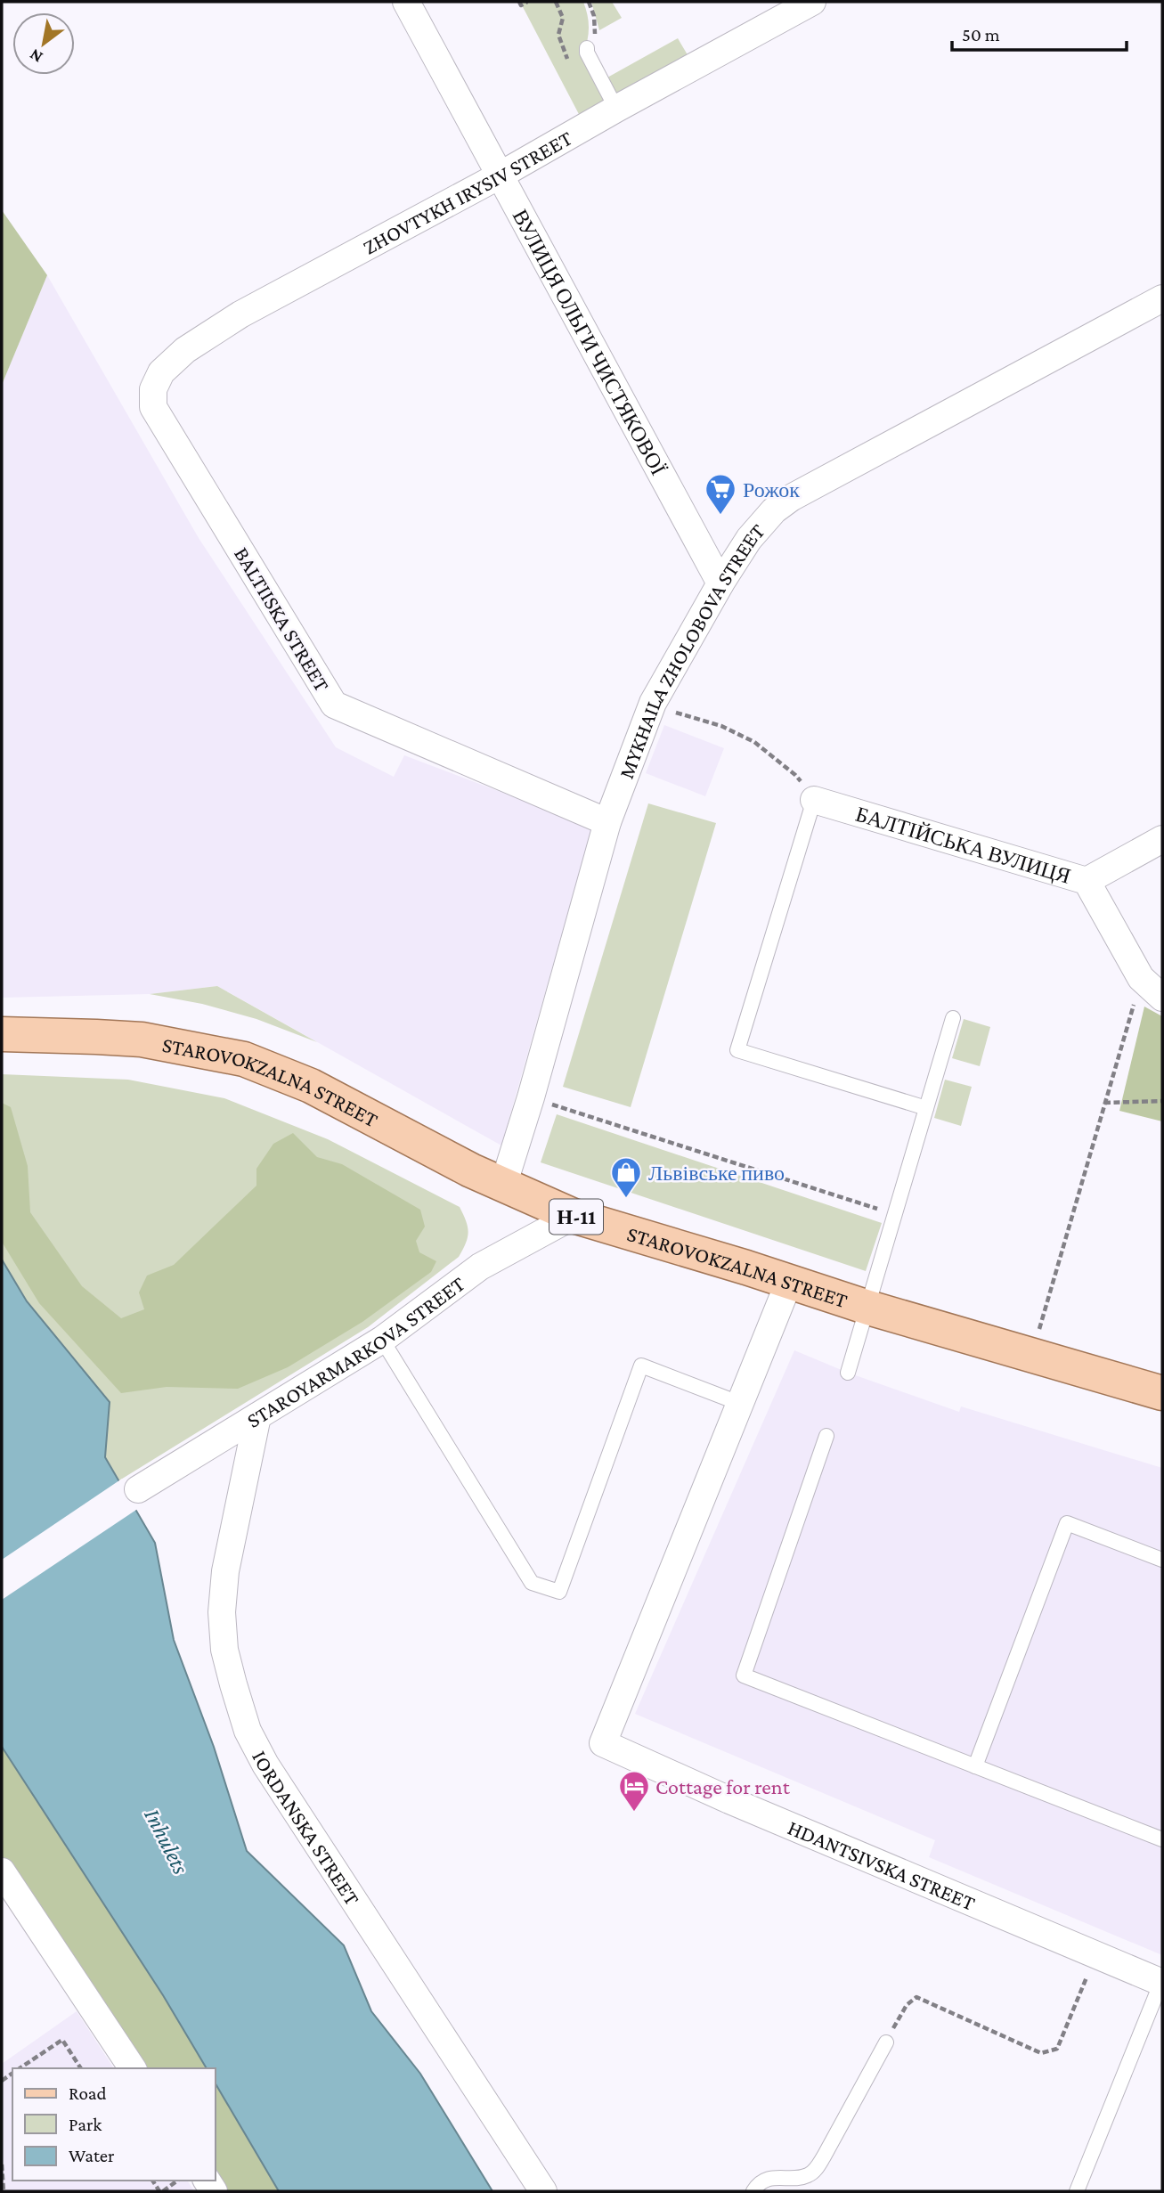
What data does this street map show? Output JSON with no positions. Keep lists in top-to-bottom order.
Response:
{
  "streets": {
    "main road": ["STAROVOKZALNA STREET", "Н-11"],
    "street": [
      "ZHOVTYKH IRYSIV STREET",
      "ВУЛИЦЯ ОЛЬГИ ЧИСТЯКОВОЇ",
      "BALTIISKA STREET",
      "MYKHAILA ZHOLOBOVA STREET",
      "БАЛТІЙСЬКА ВУЛИЦЯ",
      "STAROYARMARKOVA STREET",
      "IORDANSKA STREET",
      "HDANTSIVSKA STREET"
    ]
  },
  "crossings": [
    ["ZHOVTYKH IRYSIV STREET", "ВУЛИЦЯ ОЛЬГИ ЧИСТЯКОВОЇ"],
    ["ZHOVTYKH IRYSIV STREET", "BALTIISKA STREET"],
    ["ВУЛИЦЯ ОЛЬГИ ЧИСТЯКОВОЇ", "MYKHAILA ZHOLOBOVA STREET"],
    ["BALTIISKA STREET", "MYKHAILA ZHOLOBOVA STREET"],
    ["MYKHAILA ZHOLOBOVA STREET", "STAROVOKZALNA STREET"],
    ["STAROVOKZALNA STREET", "STAROYARMARKOVA STREET"],
    ["STAROYARMARKOVA STREET", "IORDANSKA STREET"]
  ],
  "water": ["Inhulets"],
  "places": {
    "supermarket": ["Рожок"],
    "shop": ["Львівське пиво"],
    "hotel": ["Cottage for rent"]
  },
  "legend": ["Road", "Park", "Water"],
  "scale_bar": "50 m",
  "north": "bottom left"
}
